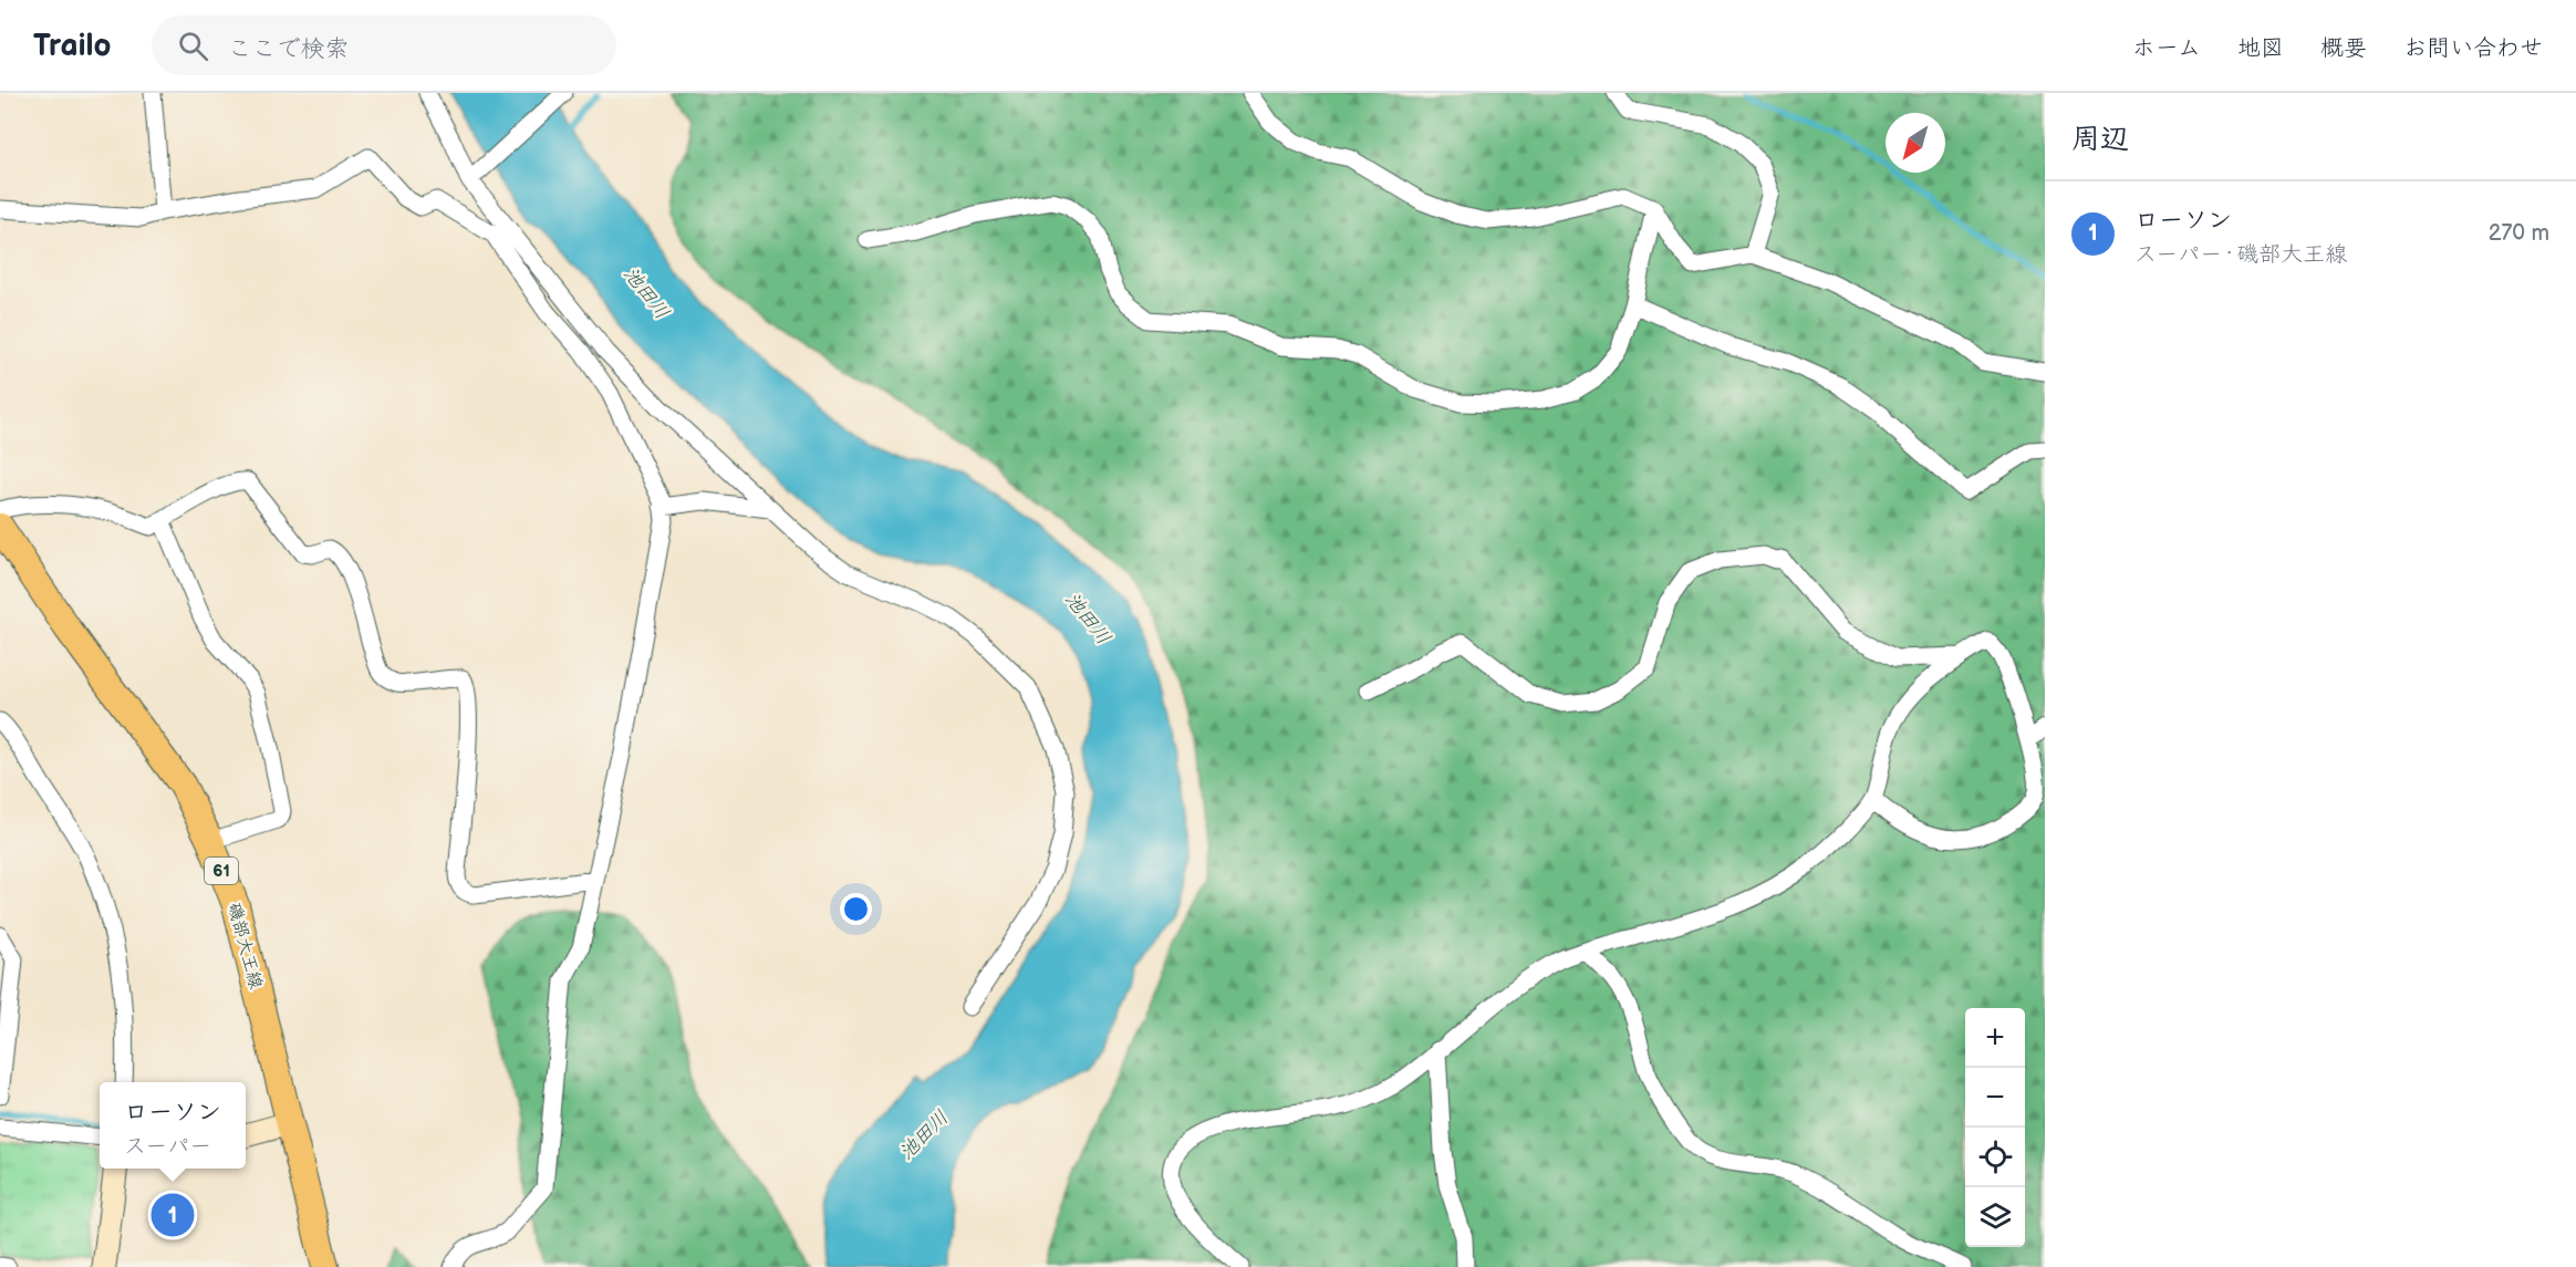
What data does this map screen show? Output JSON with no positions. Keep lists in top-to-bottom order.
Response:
{
  "streets": {
    "main road": ["61", "磯部大王線"]
  },
  "water": ["池田川"],
  "north": "bottom left",
  "page": {
    "header": "Trailo",
    "search": "ここで検索",
    "nav": [
      "ホーム",
      "地図",
      "概要",
      "お問い合わせ"
    ],
    "heading": "周辺",
    "list": [
      {
        "mark": "1",
        "name": "ローソン",
        "note": "スーパー · 磯部大王線",
        "value": "270 m"
      }
    ],
    "map_buttons": ["+", "−"],
    "popup": ["ローソン", "スーパー"],
    "pins": "1"
  }
}
